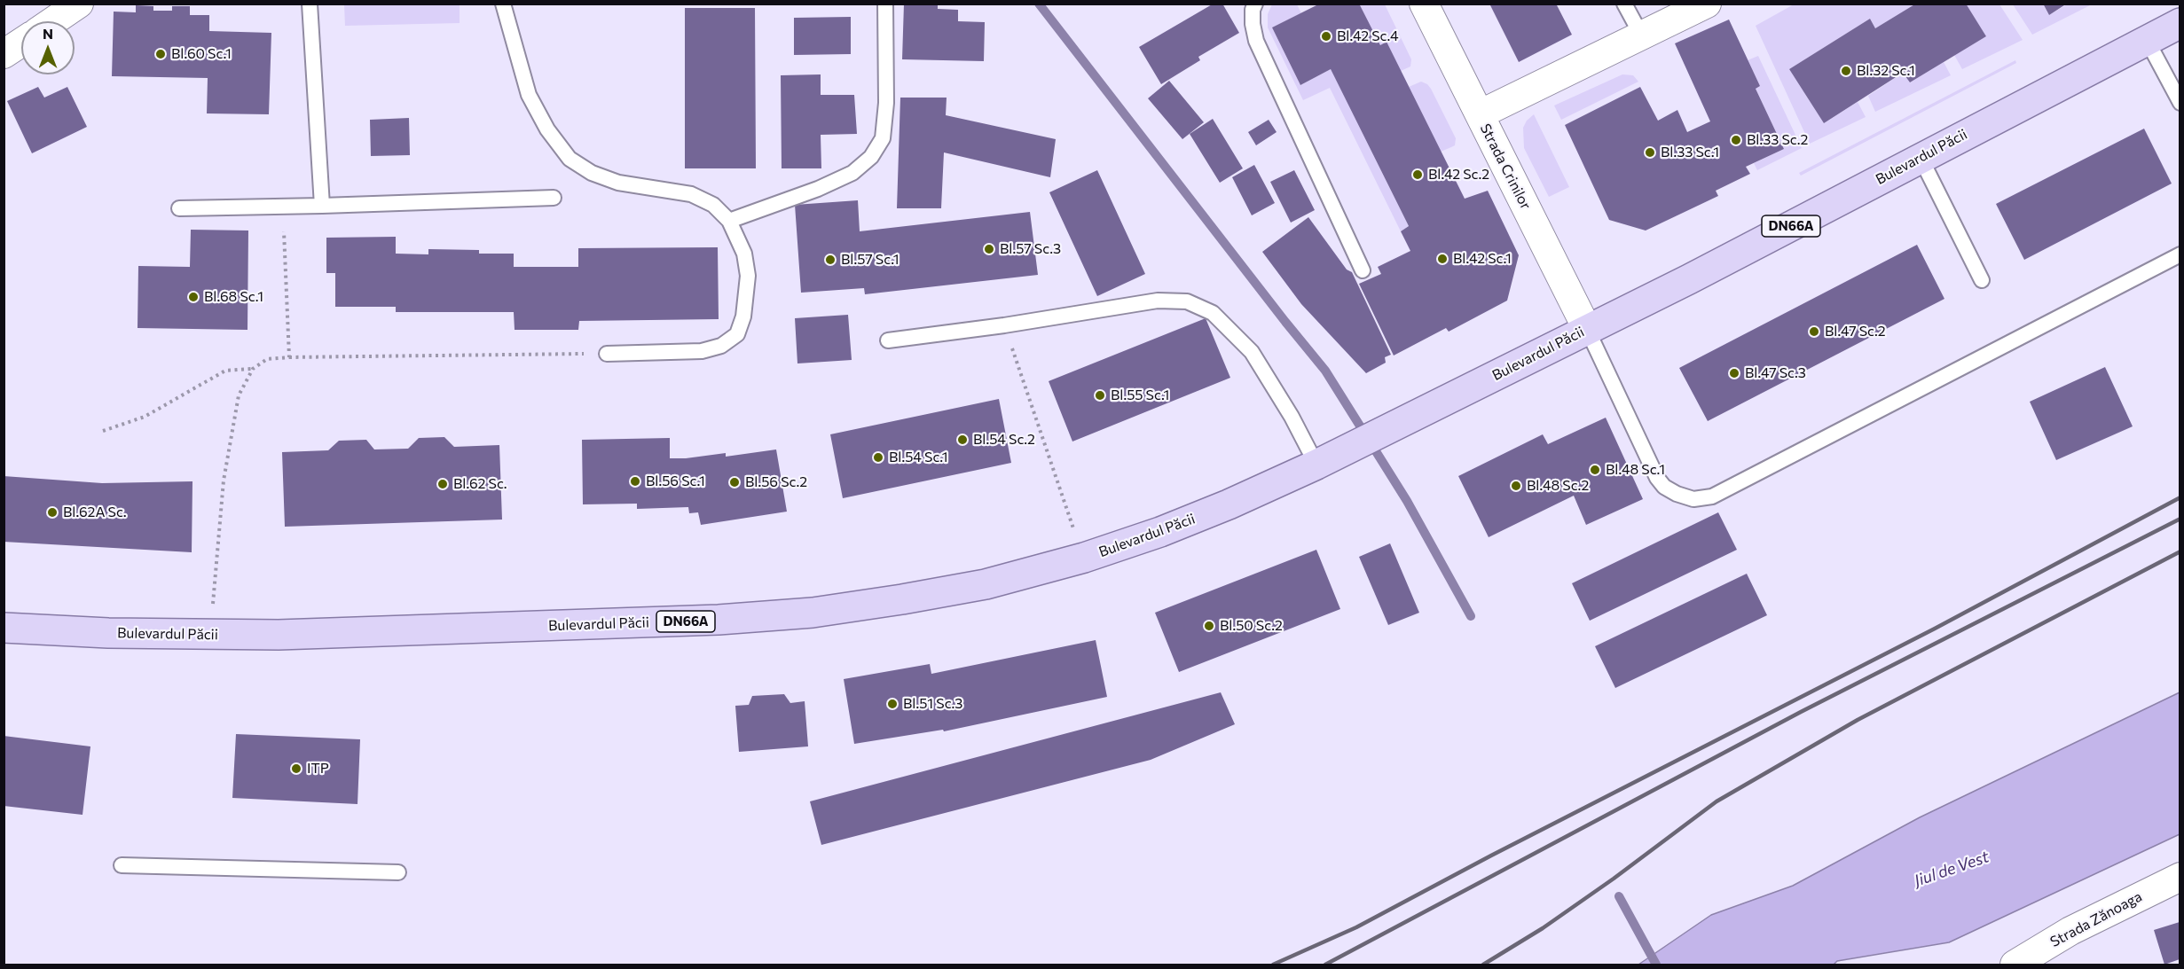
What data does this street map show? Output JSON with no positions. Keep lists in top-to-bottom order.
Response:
{
  "streets": {
    "main road": ["Bulevardul Păcii", "DN66A"],
    "street": ["Strada Crinilor", "Strada Zănoaga"]
  },
  "crossings": [
    ["Bulevardul Păcii", "Strada Crinilor"]
  ],
  "water": ["Jiul de Vest"],
  "places": [
    "Bl.42 Sc.4",
    "Bl.60 Sc.1",
    "Bl.32 Sc.1",
    "Bl.33 Sc.2",
    "Bl.33 Sc.1",
    "Bl.42 Sc.2",
    "Bl.57 Sc.3",
    "Bl.42 Sc.1",
    "Bl.57 Sc.1",
    "Bl.68 Sc.1",
    "Bl.47 Sc.2",
    "Bl.47 Sc.3",
    "Bl.55 Sc.1",
    "Bl.54 Sc.2",
    "Bl.54 Sc.1",
    "Bl.48 Sc.1",
    "Bl.56 Sc.1",
    "Bl.56 Sc.2",
    "Bl.62 Sc.",
    "Bl.48 Sc.2",
    "Bl.62A Sc.",
    "Bl.50 Sc.2",
    "Bl.51 Sc.3",
    "ITP"
  ],
  "north": "top"
}
